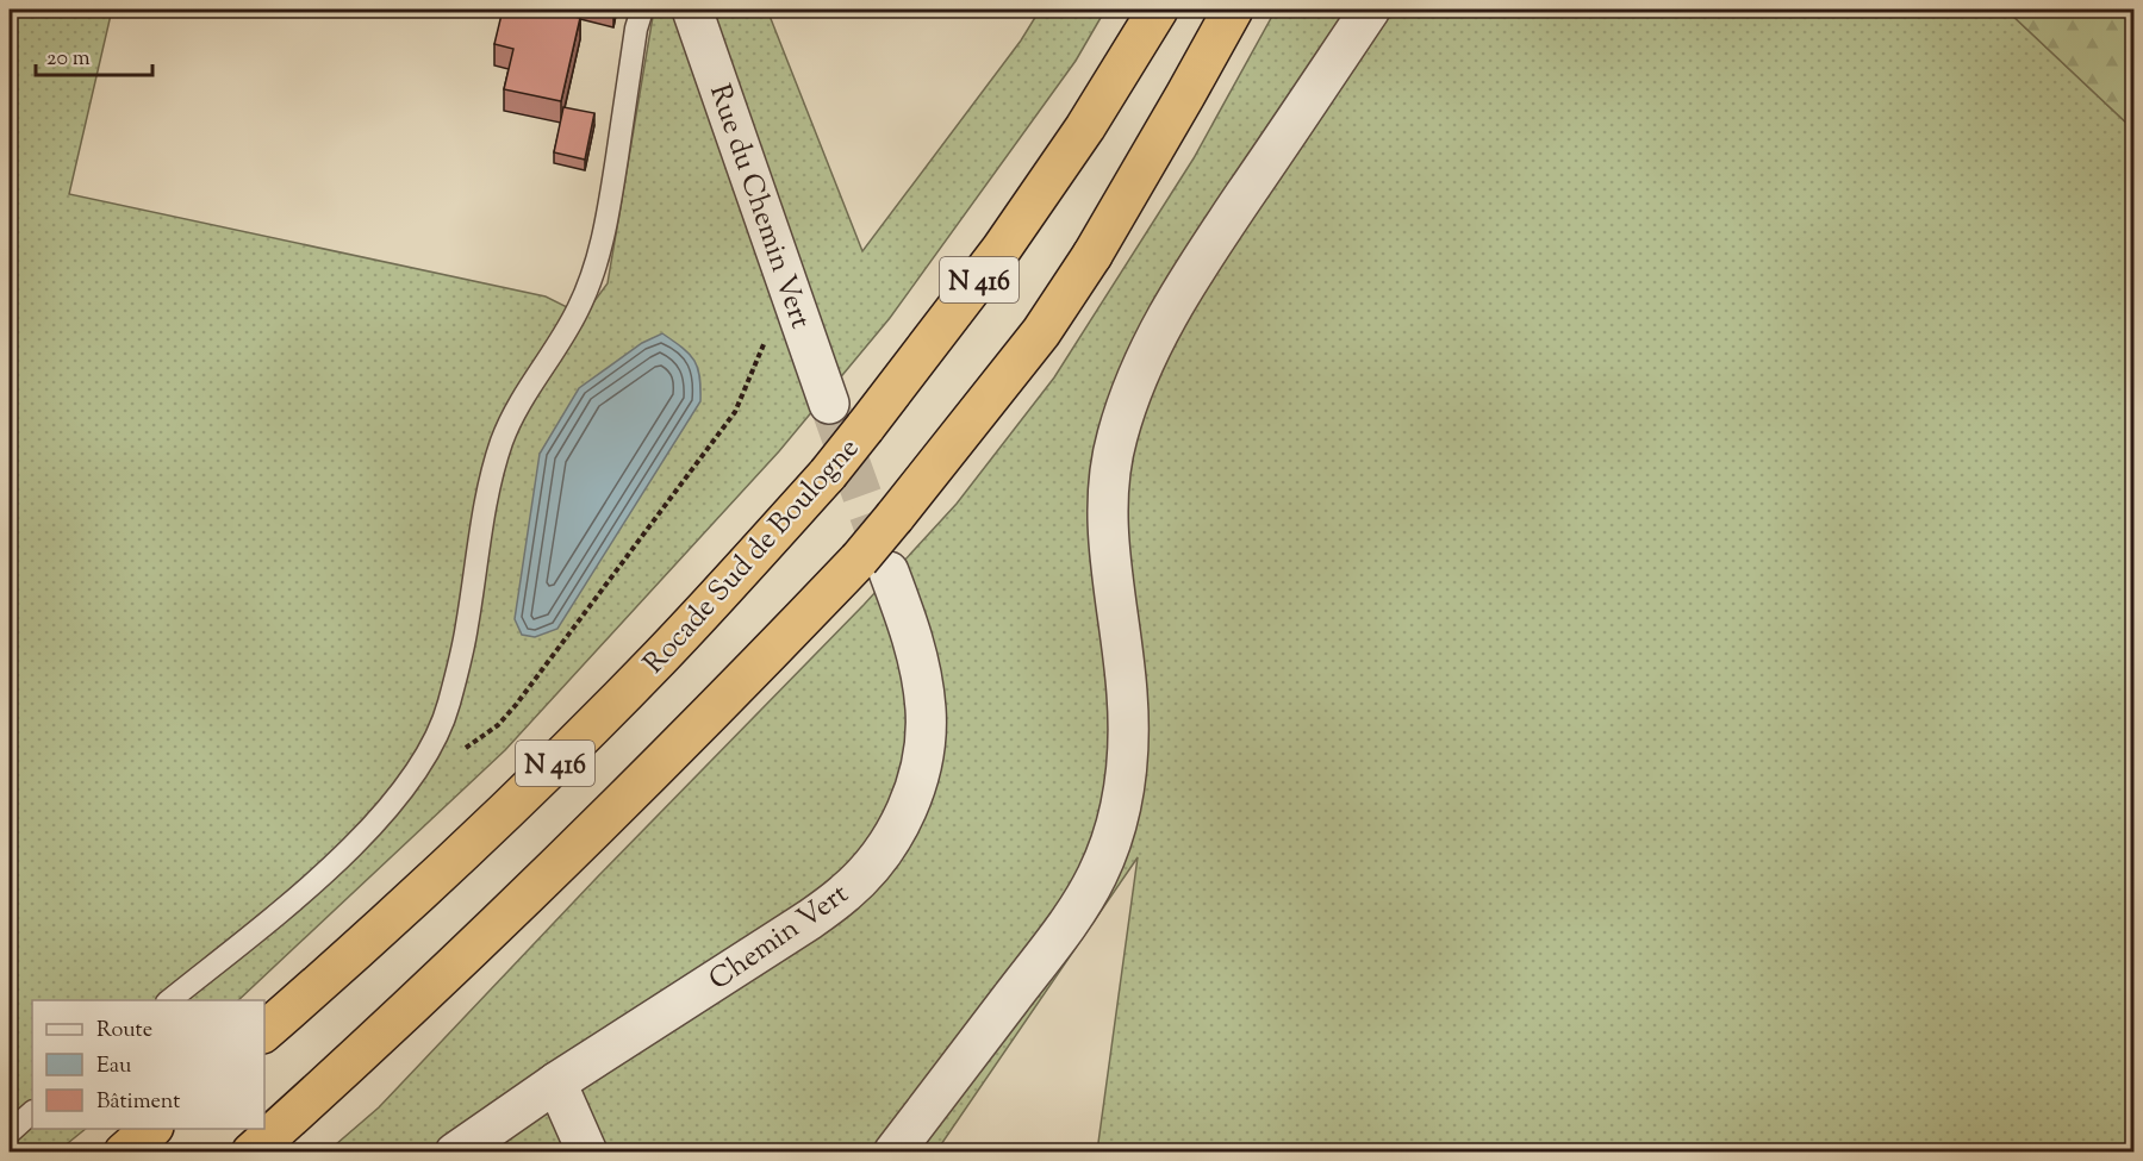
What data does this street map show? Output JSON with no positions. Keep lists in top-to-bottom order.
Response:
{
  "streets": {
    "highway": ["N 416", "Rocade Sud de Boulogne"],
    "street": ["Rue du Chemin Vert", "Chemin Vert"]
  },
  "crossings": [
    ["N 416", "Chemin Vert"]
  ],
  "legend": ["Route", "Eau", "Bâtiment"],
  "scale_bar": "20 m"
}
